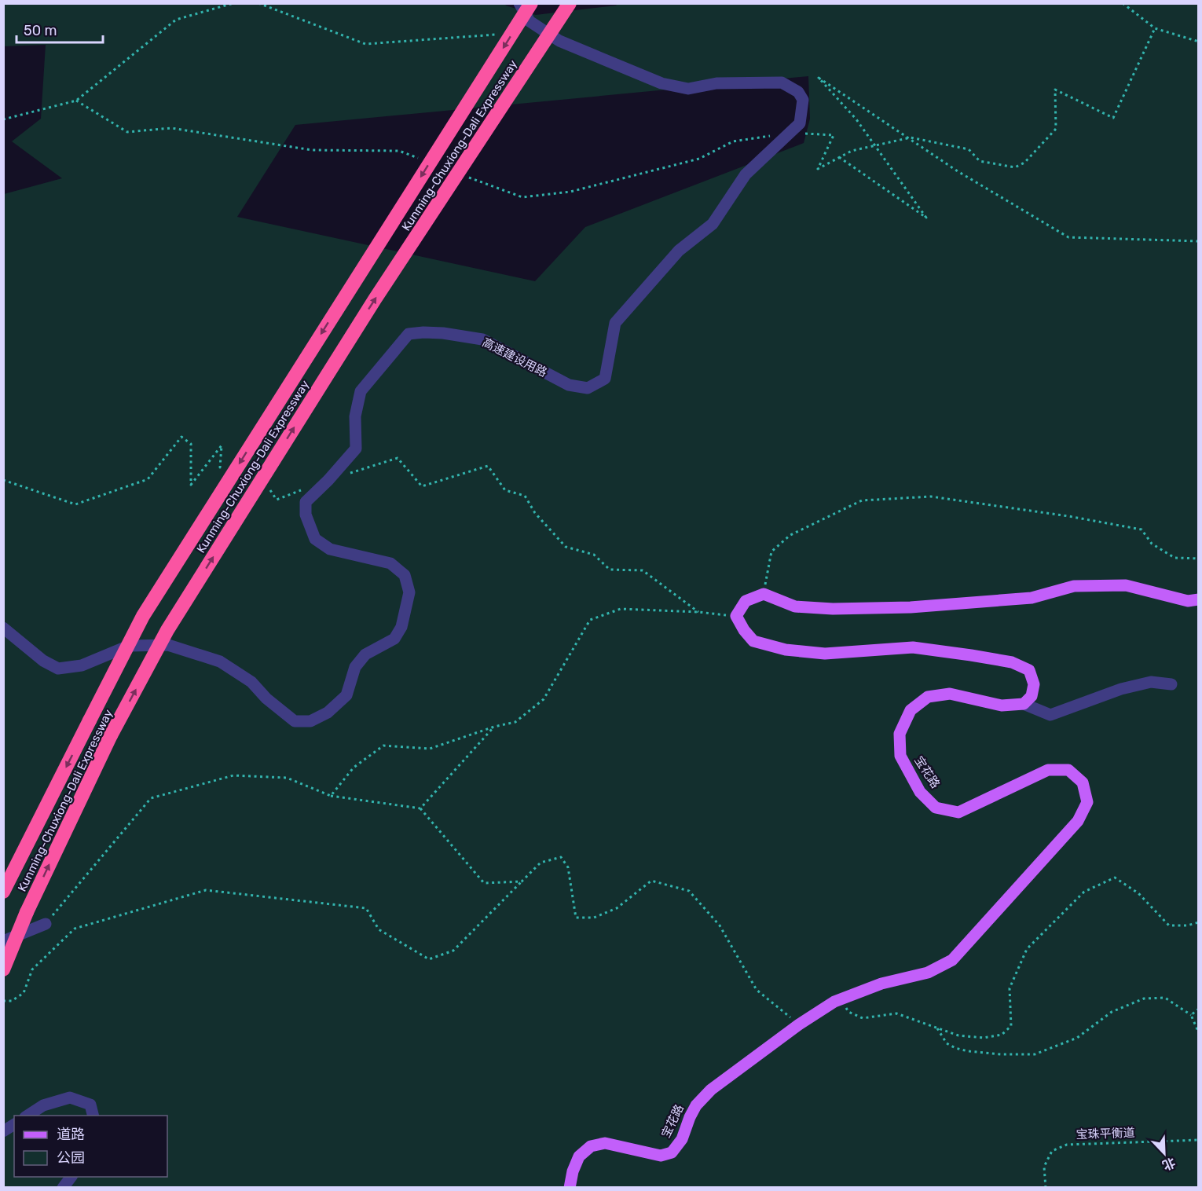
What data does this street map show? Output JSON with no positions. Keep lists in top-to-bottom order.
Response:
{
  "streets": {
    "highway": ["Kunming-Chuxiong-Dali Expressway"],
    "main road": ["宝花路"],
    "street": ["高速建设用路"],
    "path": ["宝珠平衡道"]
  },
  "legend": ["道路", "公园"],
  "scale_bar": "50 m",
  "north": "bottom right"
}
